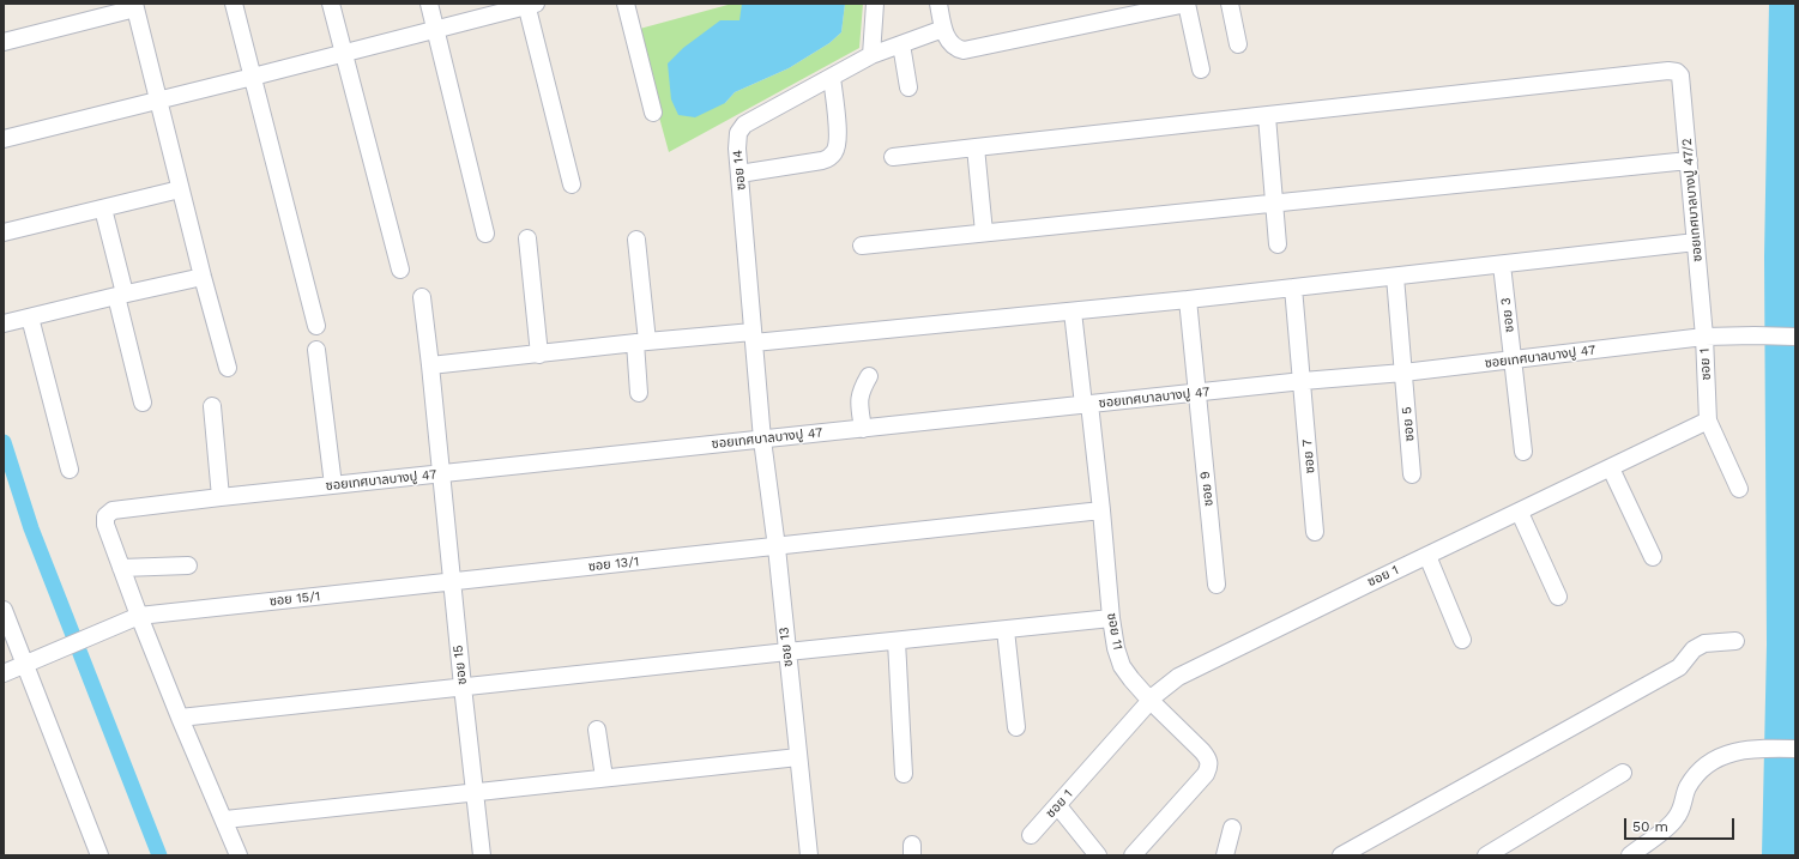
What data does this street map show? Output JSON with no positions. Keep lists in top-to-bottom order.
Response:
{
  "streets": {
    "street": [
      "ซอย 14",
      "ซอยเทศบาลบางปู 47/2",
      "ซอย 3",
      "ซอยเทศบาลบางปู 47",
      "ซอย 1",
      "ซอย 5",
      "ซอย 7",
      "ซอย 9",
      "ซอย 13/1",
      "ซอย 15/1",
      "ซอย 11",
      "ซอย 13",
      "ซอย 15"
    ]
  },
  "crossings": [
    ["ซอย 14", "ซอยเทศบาลบางปู 47"],
    ["ซอย 14", "ซอย 13"],
    ["ซอยเทศบาลบางปู 47/2", "ซอยเทศบาลบางปู 47"],
    ["ซอยเทศบาลบางปู 47/2", "ซอย 1"],
    ["ซอย 3", "ซอยเทศบาลบางปู 47"],
    ["ซอยเทศบาลบางปู 47", "ซอย 1"],
    ["ซอยเทศบาลบางปู 47", "ซอย 5"],
    ["ซอยเทศบาลบางปู 47", "ซอย 7"],
    ["ซอยเทศบาลบางปู 47", "ซอย 9"],
    ["ซอยเทศบาลบางปู 47", "ซอย 15/1"],
    ["ซอยเทศบาลบางปู 47", "ซอย 11"],
    ["ซอยเทศบาลบางปู 47", "ซอย 13"],
    ["ซอยเทศบาลบางปู 47", "ซอย 15"],
    ["ซอย 1", "ซอย 11"],
    ["ซอย 13/1", "ซอย 15/1"],
    ["ซอย 13/1", "ซอย 11"],
    ["ซอย 13/1", "ซอย 13"],
    ["ซอย 13/1", "ซอย 15"],
    ["ซอย 15/1", "ซอย 15"]
  ],
  "scale_bar": "50 m"
}
